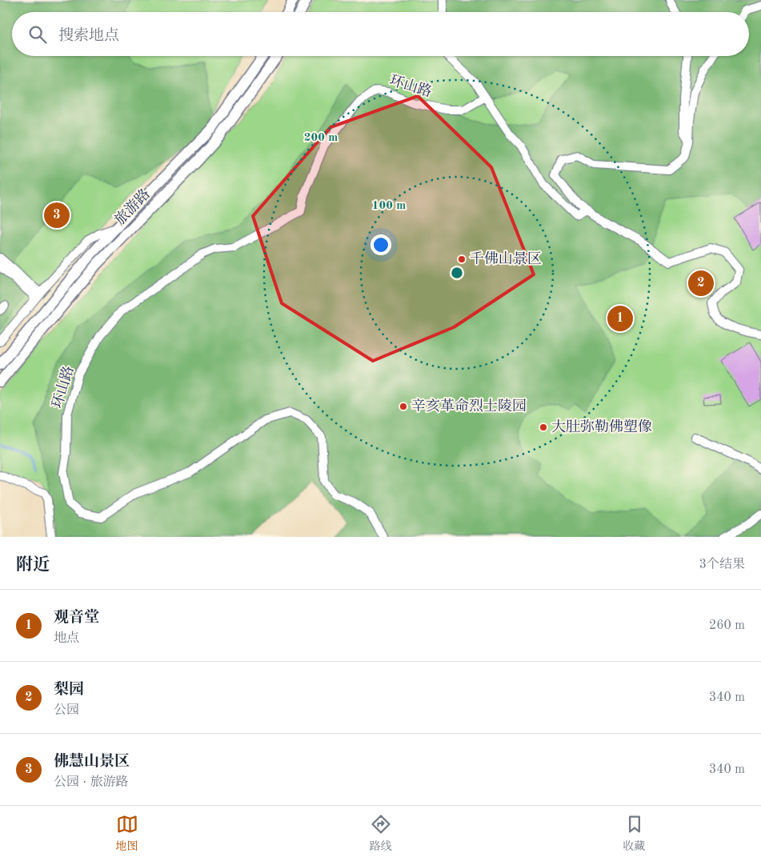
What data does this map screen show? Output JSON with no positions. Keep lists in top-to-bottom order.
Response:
{
  "streets": {
    "main road": ["旅游路"],
    "street": ["环山路"]
  },
  "places": ["千佛山景区", "辛亥革命烈士陵园", "大肚弥勒佛塑像"],
  "page": {
    "search": "搜索地点",
    "pins": ["3", "2", "1"],
    "heading": ["附近", "3个结果"],
    "list": [
      {
        "mark": "1",
        "name": "观音堂",
        "note": "地点",
        "value": "260 m"
      },
      {
        "mark": "2",
        "name": "梨园",
        "note": "公园",
        "value": "340 m"
      },
      {
        "mark": "3",
        "name": "佛慧山景区",
        "note": "公园 · 旅游路",
        "value": "340 m"
      }
    ],
    "nav": ["地图", "路线", "收藏"]
  },
  "rings": ["200 m", "100 m"]
}
